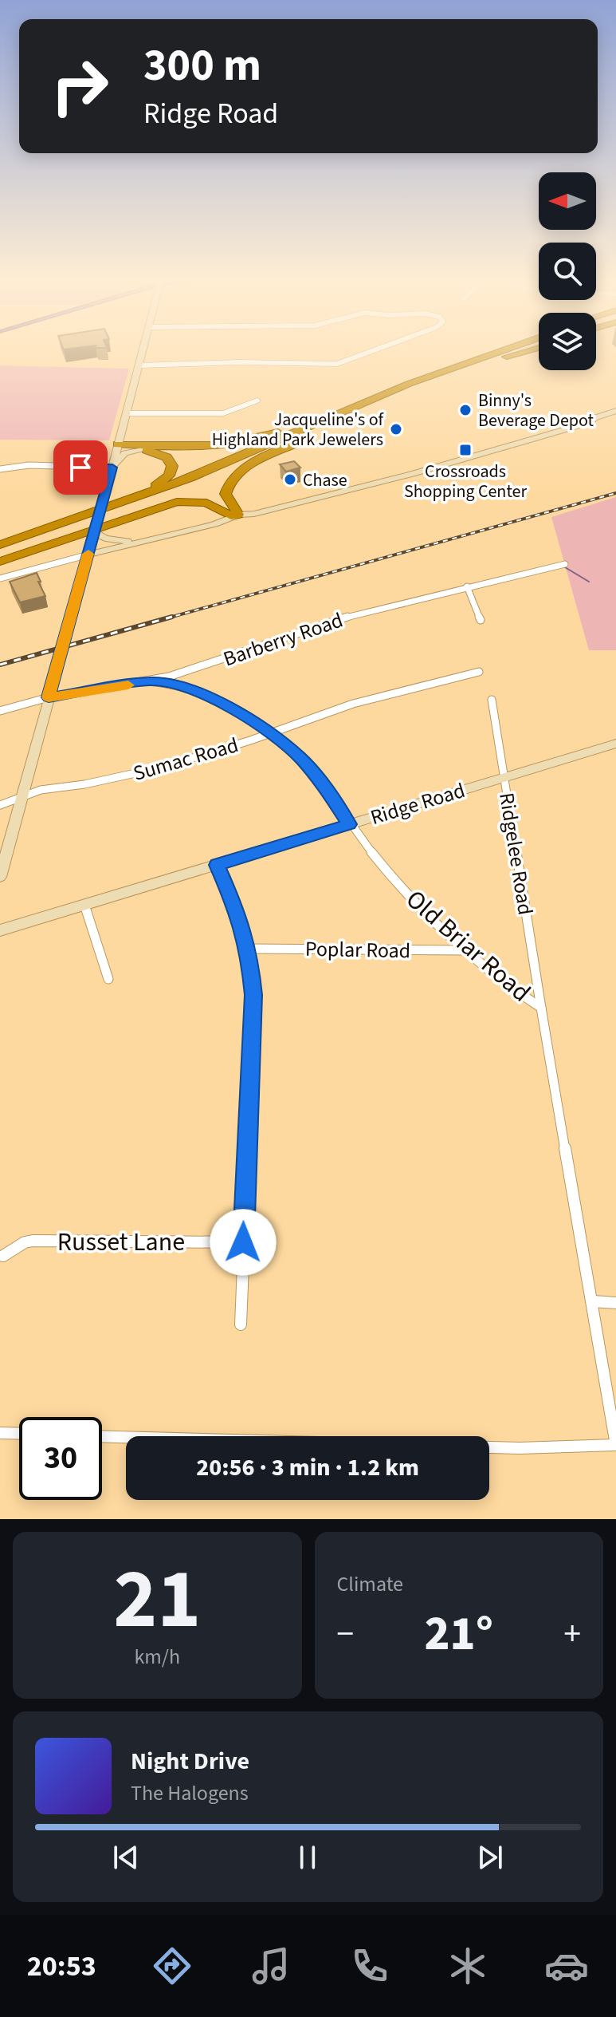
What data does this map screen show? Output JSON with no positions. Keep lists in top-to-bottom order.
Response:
{
  "streets": {
    "main road": ["Ridge Road"],
    "street": [
      "Barberry Road",
      "Sumac Road",
      "Ridgelee Road",
      "Old Briar Road",
      "Poplar Road",
      "Russet Lane"
    ]
  },
  "crossings": [
    ["Barberry Road", "Old Briar Road"],
    ["Sumac Road", "Old Briar Road"],
    ["Ridge Road", "Ridgelee Road"],
    ["Ridge Road", "Old Briar Road"],
    ["Ridgelee Road", "Old Briar Road"],
    ["Old Briar Road", "Poplar Road"]
  ],
  "places": {
    "other": ["Binny's Beverage Depot", "Jacqueline's of Highland Park Jewelers", "Chase"],
    "transit": ["Crossroads Shopping Center"]
  },
  "north": "left",
  "page": {
    "turn": ["300 m", "Ridge Road"],
    "limit": "30",
    "trip": "20:56 · 3 min · 1.2 km",
    "tile": [
      ["21", "km/h"],
      "Climate"
    ],
    "heat": ["−", "21°", "+"],
    "song": ["Night Drive", "The Halogens"],
    "tabs": "20:53"
  }
}
